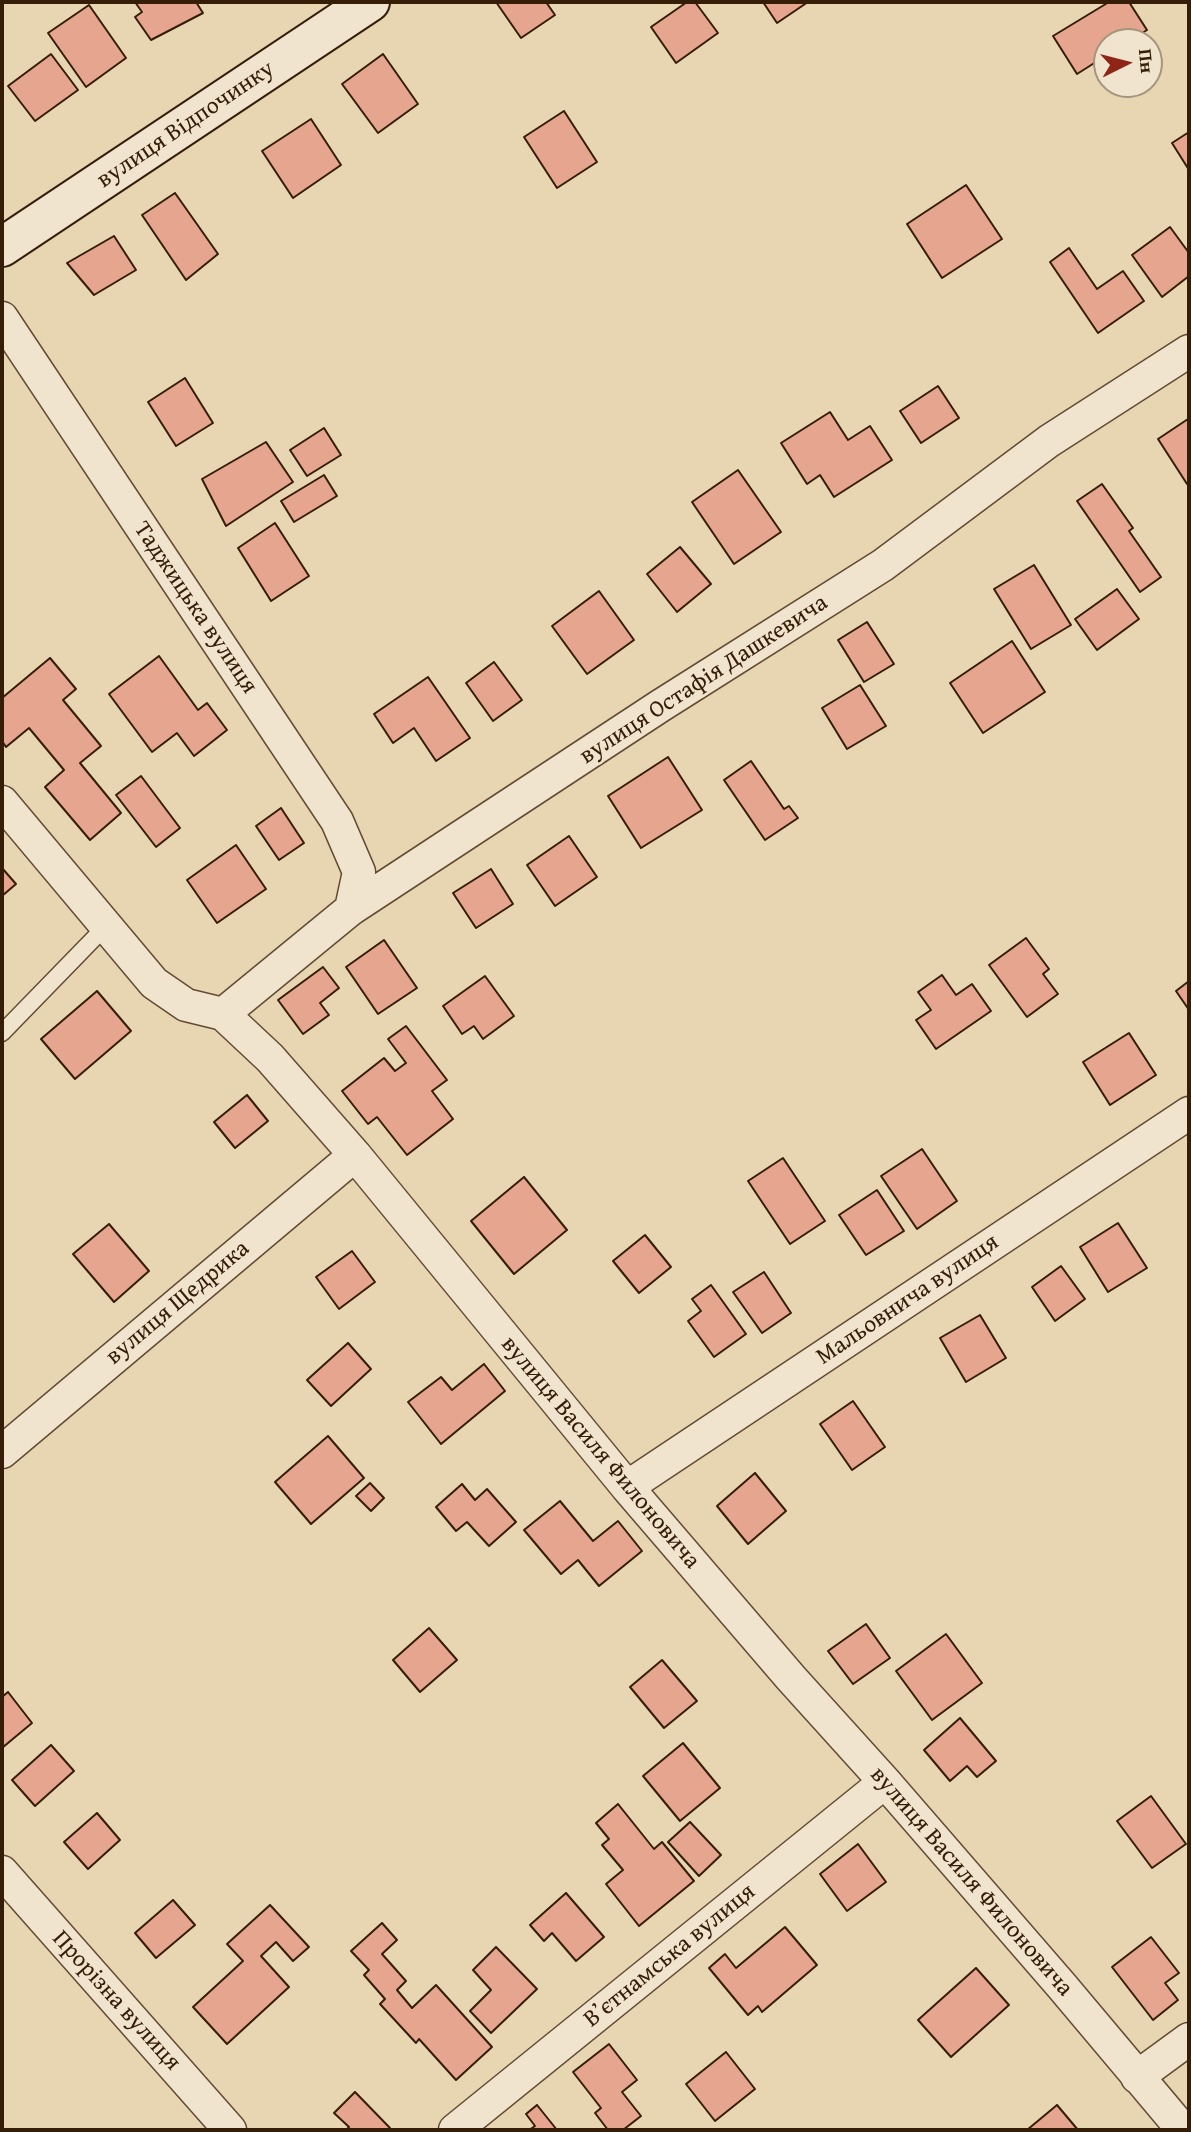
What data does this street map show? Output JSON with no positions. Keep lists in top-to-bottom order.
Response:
{
  "streets": {
    "street": [
      "вулиця Відпочинку",
      "Таджицька вулиця",
      "вулиця Остафія Дашкевича",
      "Мальовнича вулиця",
      "вулиця Щедрика",
      "вулиця Василя Филоновича",
      "Вʼєтнамська вулиця",
      "Прорізна вулиця"
    ]
  },
  "crossings": [
    ["Таджицька вулиця", "вулиця Остафія Дашкевича"],
    ["вулиця Остафія Дашкевича", "вулиця Василя Филоновича"],
    ["Мальовнича вулиця", "вулиця Василя Филоновича"],
    ["вулиця Щедрика", "вулиця Василя Филоновича"],
    ["вулиця Василя Филоновича", "Вʼєтнамська вулиця"]
  ],
  "north": "right"
}
